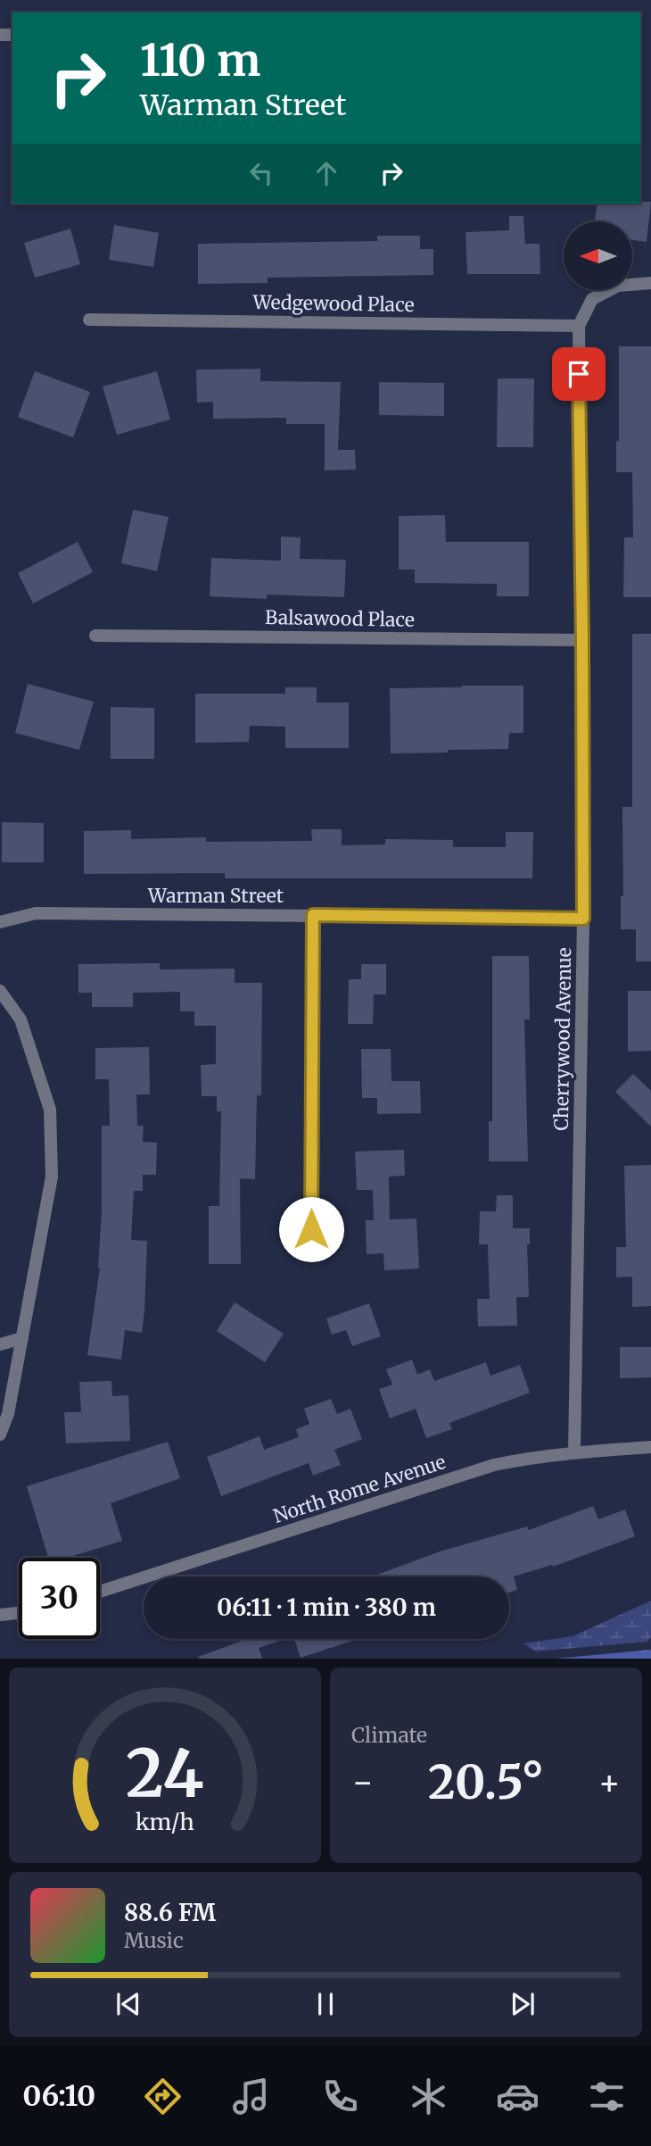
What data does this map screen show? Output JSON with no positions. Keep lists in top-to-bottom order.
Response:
{
  "streets": {
    "street": [
      "Wedgewood Place",
      "Balsawood Place",
      "Warman Street",
      "Cherrywood Avenue",
      "North Rome Avenue"
    ]
  },
  "crossings": [
    ["Wedgewood Place", "Cherrywood Avenue"],
    ["Balsawood Place", "Cherrywood Avenue"],
    ["Warman Street", "Cherrywood Avenue"],
    ["Cherrywood Avenue", "North Rome Avenue"]
  ],
  "north": "left",
  "page": {
    "turn": ["110 m", "Warman Street"],
    "limit": "30",
    "trip": "06:11 · 1 min · 380 m",
    "tile": "Climate",
    "heat": ["−", "20.5°", "+"],
    "song": ["88.6 FM", "Music"],
    "tabs": "06:10",
    "gauge": ["24", "km/h"]
  }
}
